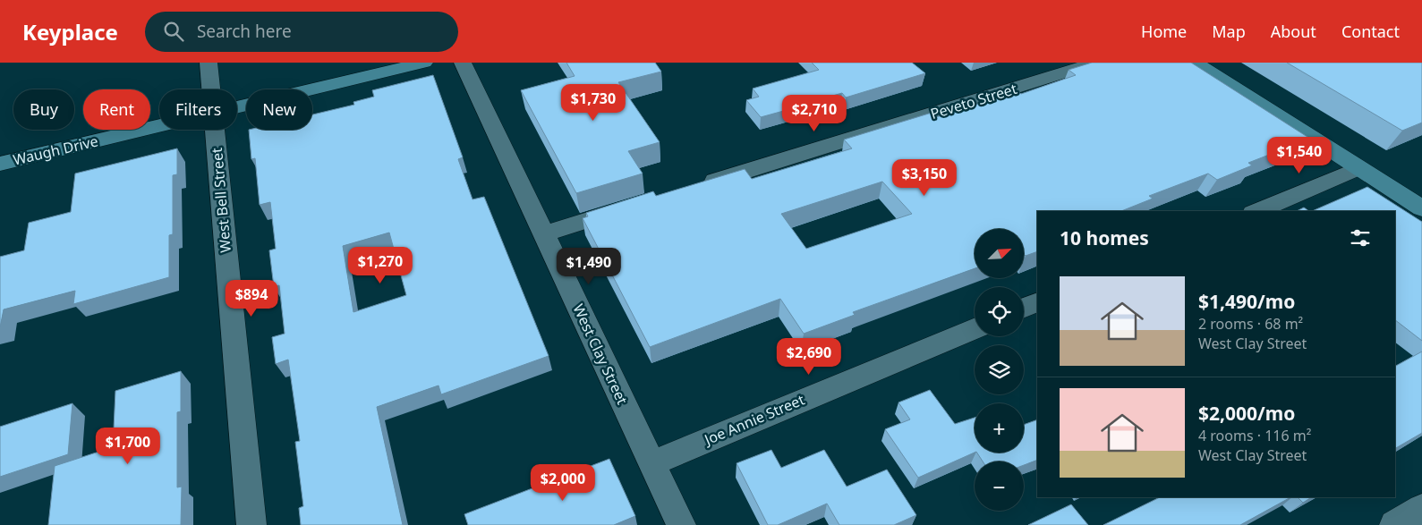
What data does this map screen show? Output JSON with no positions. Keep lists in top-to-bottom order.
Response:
{
  "streets": {
    "main road": ["Waugh Drive"],
    "street": [
      "Peveto Street",
      "West Bell Street",
      "West Clay Street",
      "Joe Annie Street"
    ]
  },
  "crossings": [
    ["West Clay Street", "Joe Annie Street"]
  ],
  "north": "top right",
  "page": {
    "header": "Keyplace",
    "search": "Search here",
    "nav": [
      "Home",
      "Map",
      "About",
      "Contact"
    ],
    "price": [
      "$1,730",
      "$2,710",
      "$1,540",
      "$3,150",
      "$1,270",
      "$1,490",
      "$894",
      "$2,690",
      "$1,700",
      "$2,000"
    ],
    "chip": [
      "Buy",
      "Rent",
      "Filters",
      "New"
    ],
    "heading": "10 homes",
    "map_buttons": ["+", "−"],
    "list": [
      {
        "name": "$1,490/mo",
        "note": "2 rooms · 68 m² · West Clay Street"
      },
      {
        "name": "$2,000/mo",
        "note": "4 rooms · 116 m² · West Clay Street"
      }
    ]
  }
}
